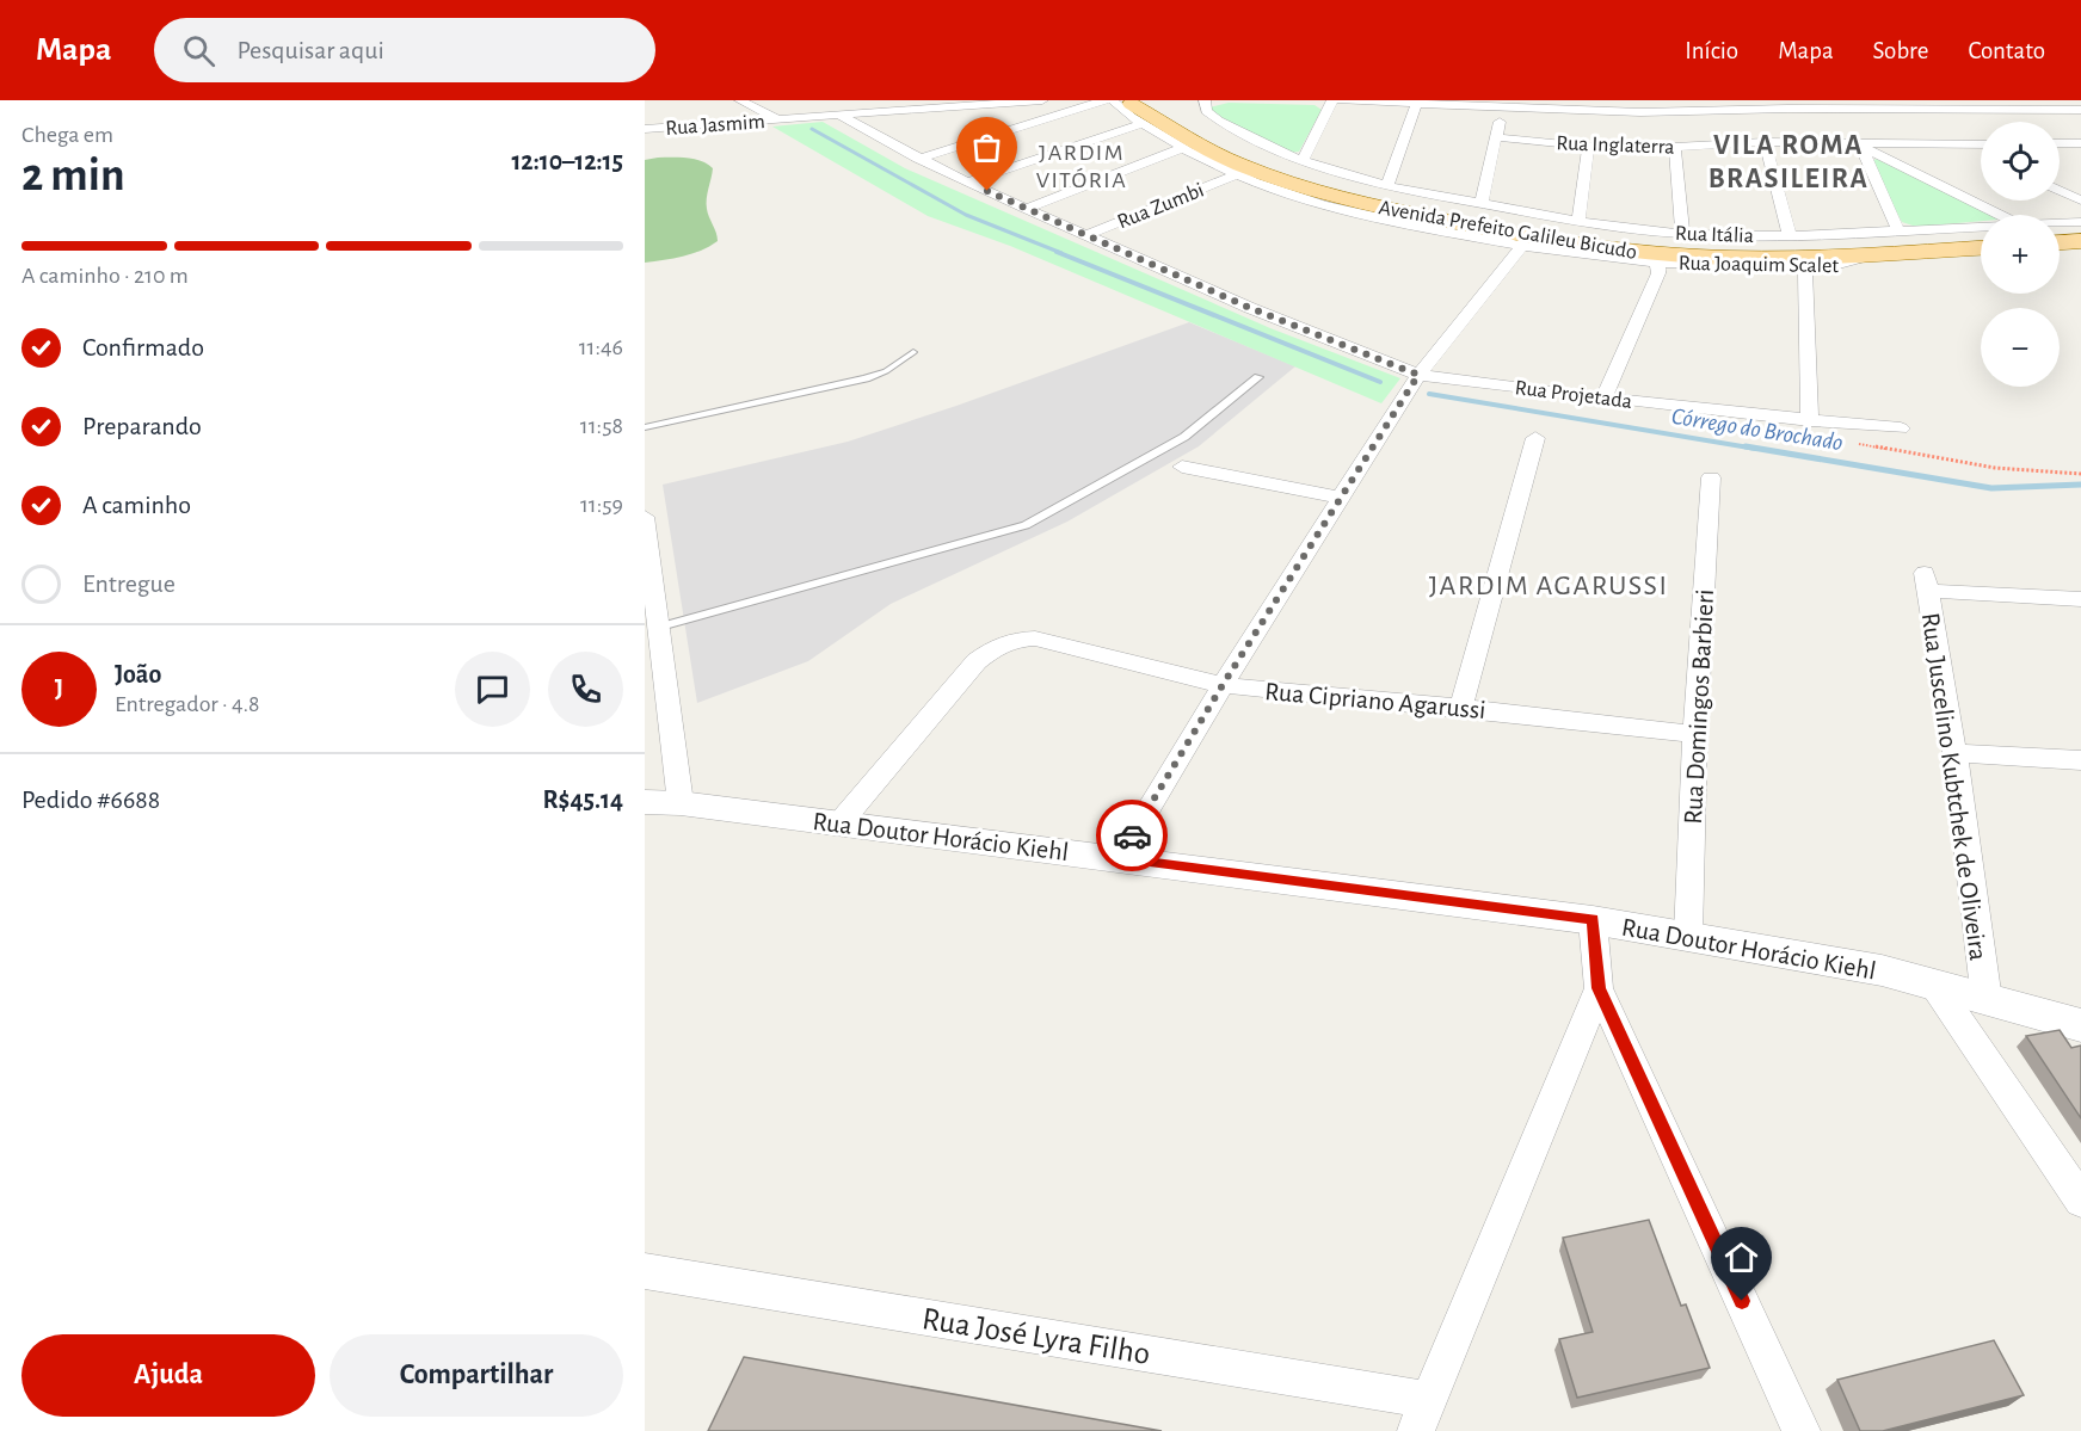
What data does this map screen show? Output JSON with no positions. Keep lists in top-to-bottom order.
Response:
{
  "streets": {
    "main road": ["Avenida Prefeito Galileu Bicudo"],
    "street": [
      "Rua Jasmim",
      "Rua Inglaterra",
      "Rua Zumbi",
      "Rua Itália",
      "Rua Joaquim Scalet",
      "Rua Projetada",
      "Rua Cipriano Agarussi",
      "Rua Domingos Barbieri",
      "Rua Juscelino Kubtchek de Oliveira",
      "Rua Doutor Horácio Kiehl",
      "Rua José Lyra Filho"
    ]
  },
  "crossings": [
    ["Rua Jasmim", "Rua Projetada"],
    ["Rua Zumbi", "Rua Joaquim Scalet"],
    ["Rua Zumbi", "Rua Projetada"],
    ["Avenida Prefeito Galileu Bicudo", "Rua Joaquim Scalet"],
    ["Rua Cipriano Agarussi", "Rua Domingos Barbieri"],
    ["Rua Cipriano Agarussi", "Rua Doutor Horácio Kiehl"],
    ["Rua Domingos Barbieri", "Rua Doutor Horácio Kiehl"],
    ["Rua Juscelino Kubtchek de Oliveira", "Rua Doutor Horácio Kiehl"]
  ],
  "districts": ["VILA ROMA BRASILEIRA", "JARDIM VITÓRIA", "JARDIM AGARUSSI"],
  "water": ["Córrego do Brochado"],
  "page": {
    "header": "Mapa",
    "search": "Pesquisar aqui",
    "nav": [
      "Início",
      "Mapa",
      "Sobre",
      "Contato"
    ],
    "heading": ["2 min", "Chega em", "12:10–12:15"],
    "panel": [
      "João",
      "Entregador · 4.8",
      "Pedido #6688",
      "R$45.14"
    ],
    "map_buttons": ["+", "−"],
    "bar": "A caminho · 210 m",
    "list": [
      ["Confirmado", "11:46"],
      ["Preparando", "11:58"],
      ["A caminho", "11:59"],
      "Entregue"
    ],
    "round": "J",
    "buttons": ["Ajuda", "Compartilhar"]
  }
}
